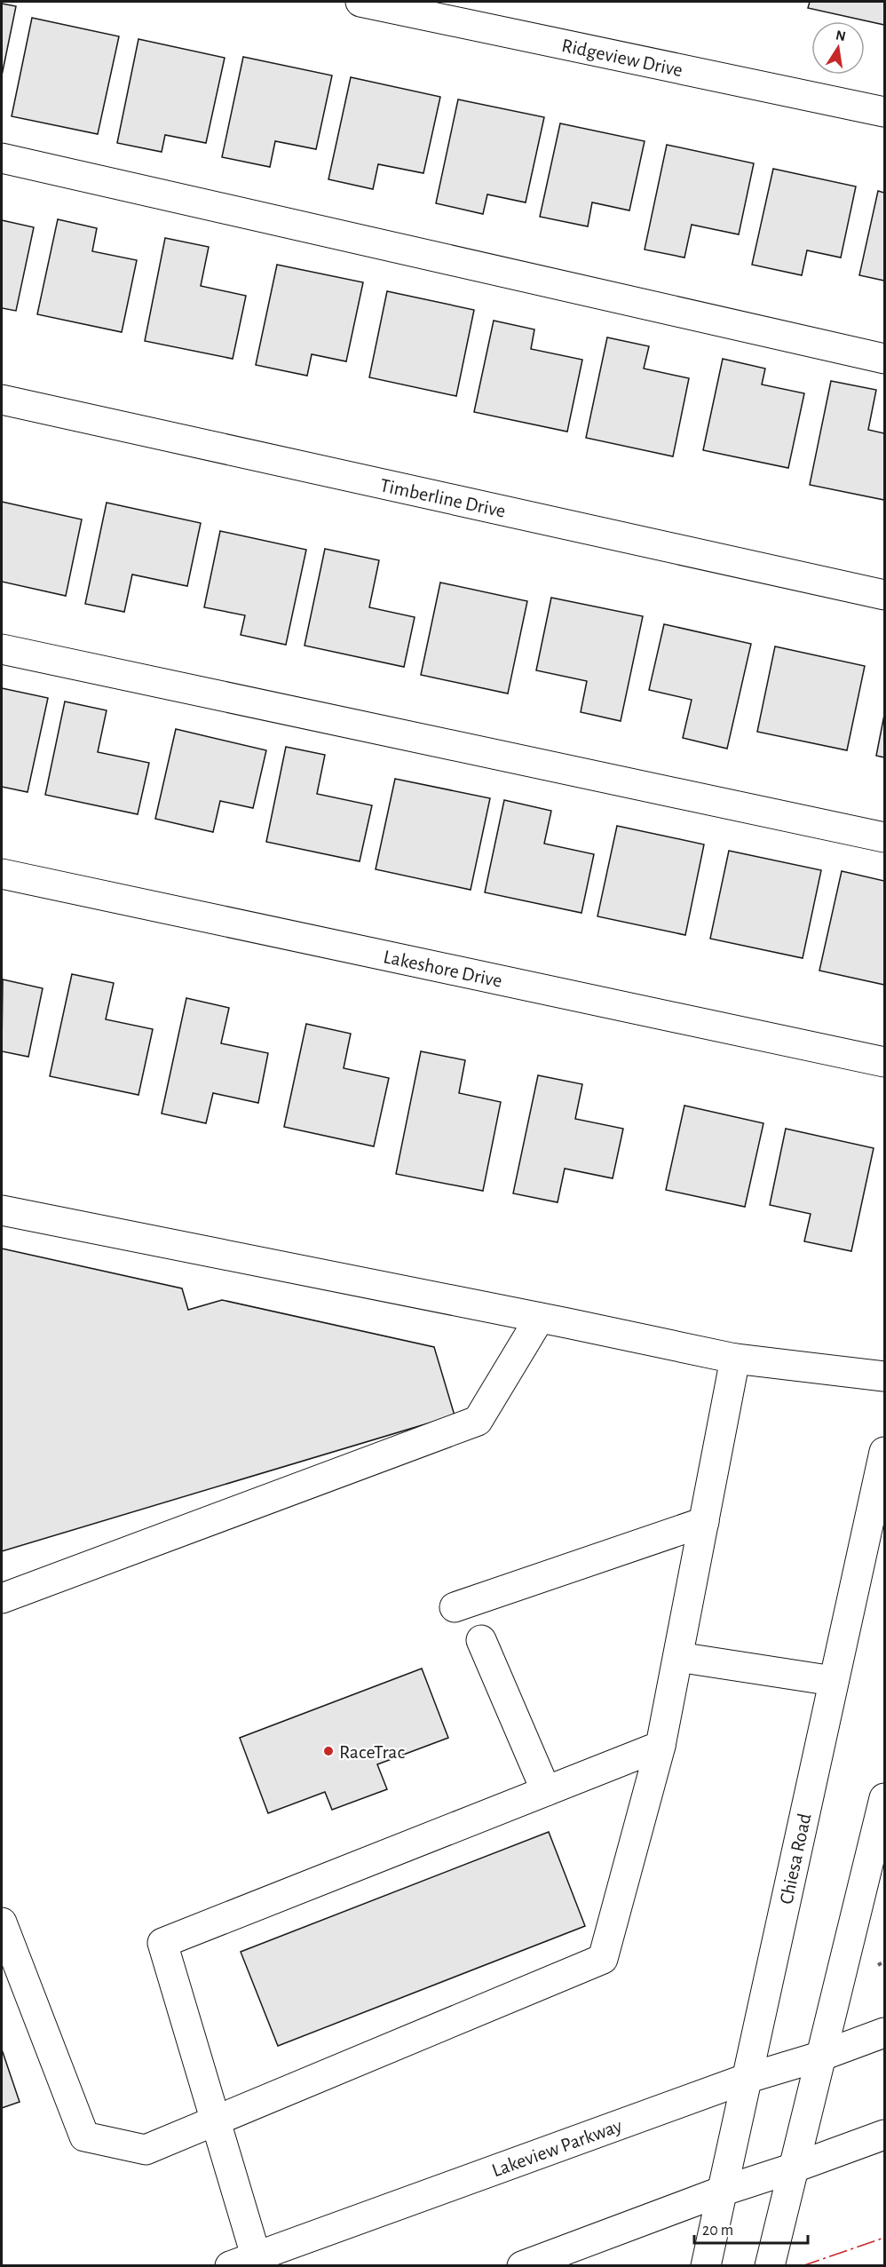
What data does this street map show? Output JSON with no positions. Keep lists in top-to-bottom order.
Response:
{
  "streets": {
    "main road": [
      "Ridgeview Drive",
      "Timberline Drive",
      "Lakeshore Drive",
      "Chiesa Road",
      "Lakeview Parkway"
    ]
  },
  "crossings": [
    ["Chiesa Road", "Lakeview Parkway"]
  ],
  "places": ["RaceTrac"],
  "scale_bar": "20 m",
  "north": "top"
}
